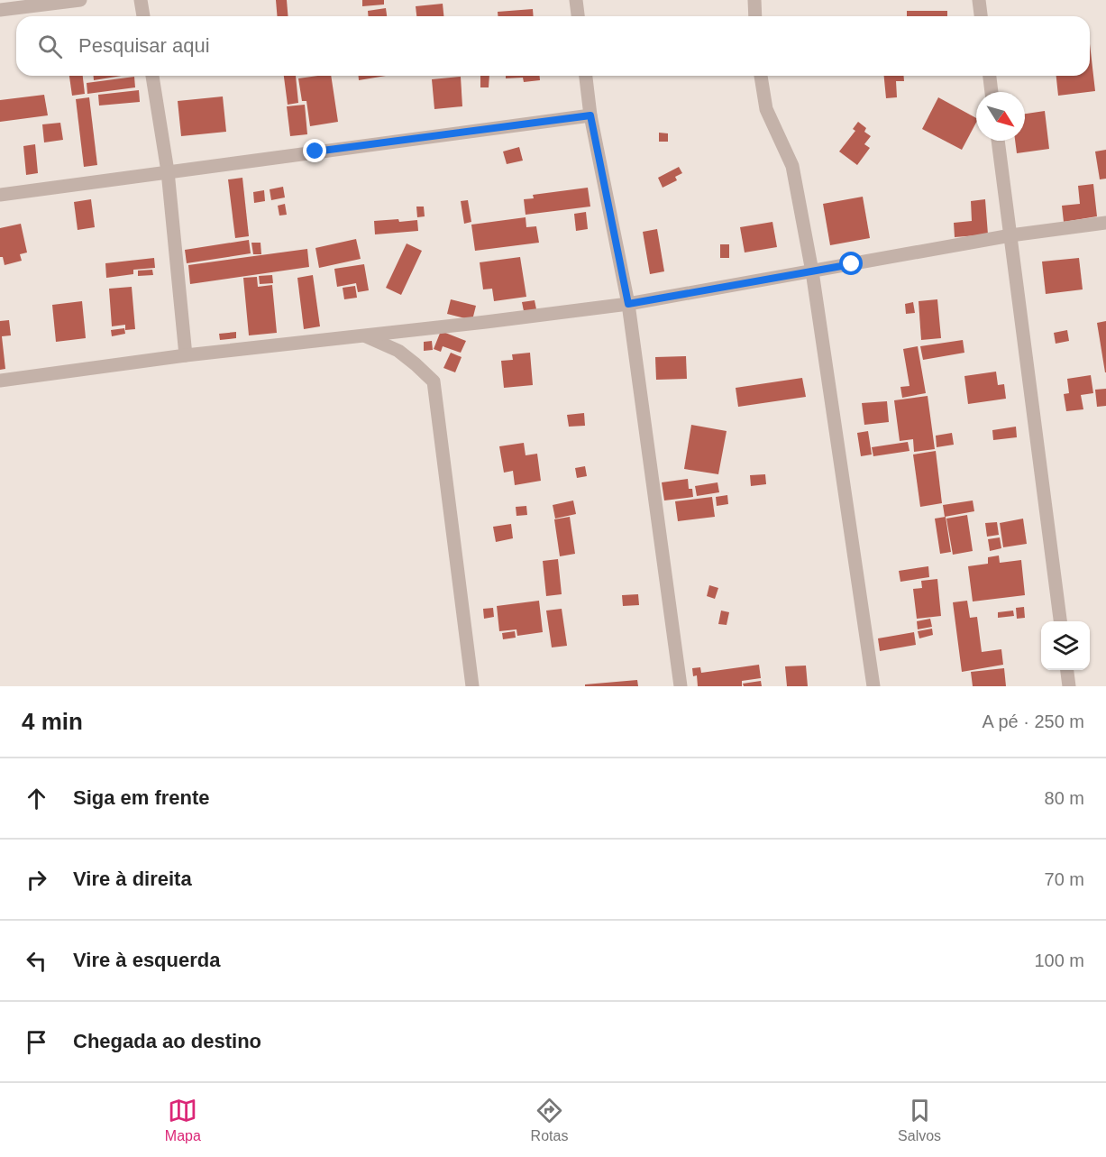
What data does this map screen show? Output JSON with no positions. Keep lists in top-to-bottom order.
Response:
{
  "north": "bottom right",
  "page": {
    "search": "Pesquisar aqui",
    "heading": ["4 min", "A pé · 250 m"],
    "list": [
      ["Siga em frente", "80 m"],
      ["Vire à direita", "70 m"],
      ["Vire à esquerda", "100 m"],
      "Chegada ao destino"
    ],
    "nav": ["Mapa", "Rotas", "Salvos"]
  }
}
